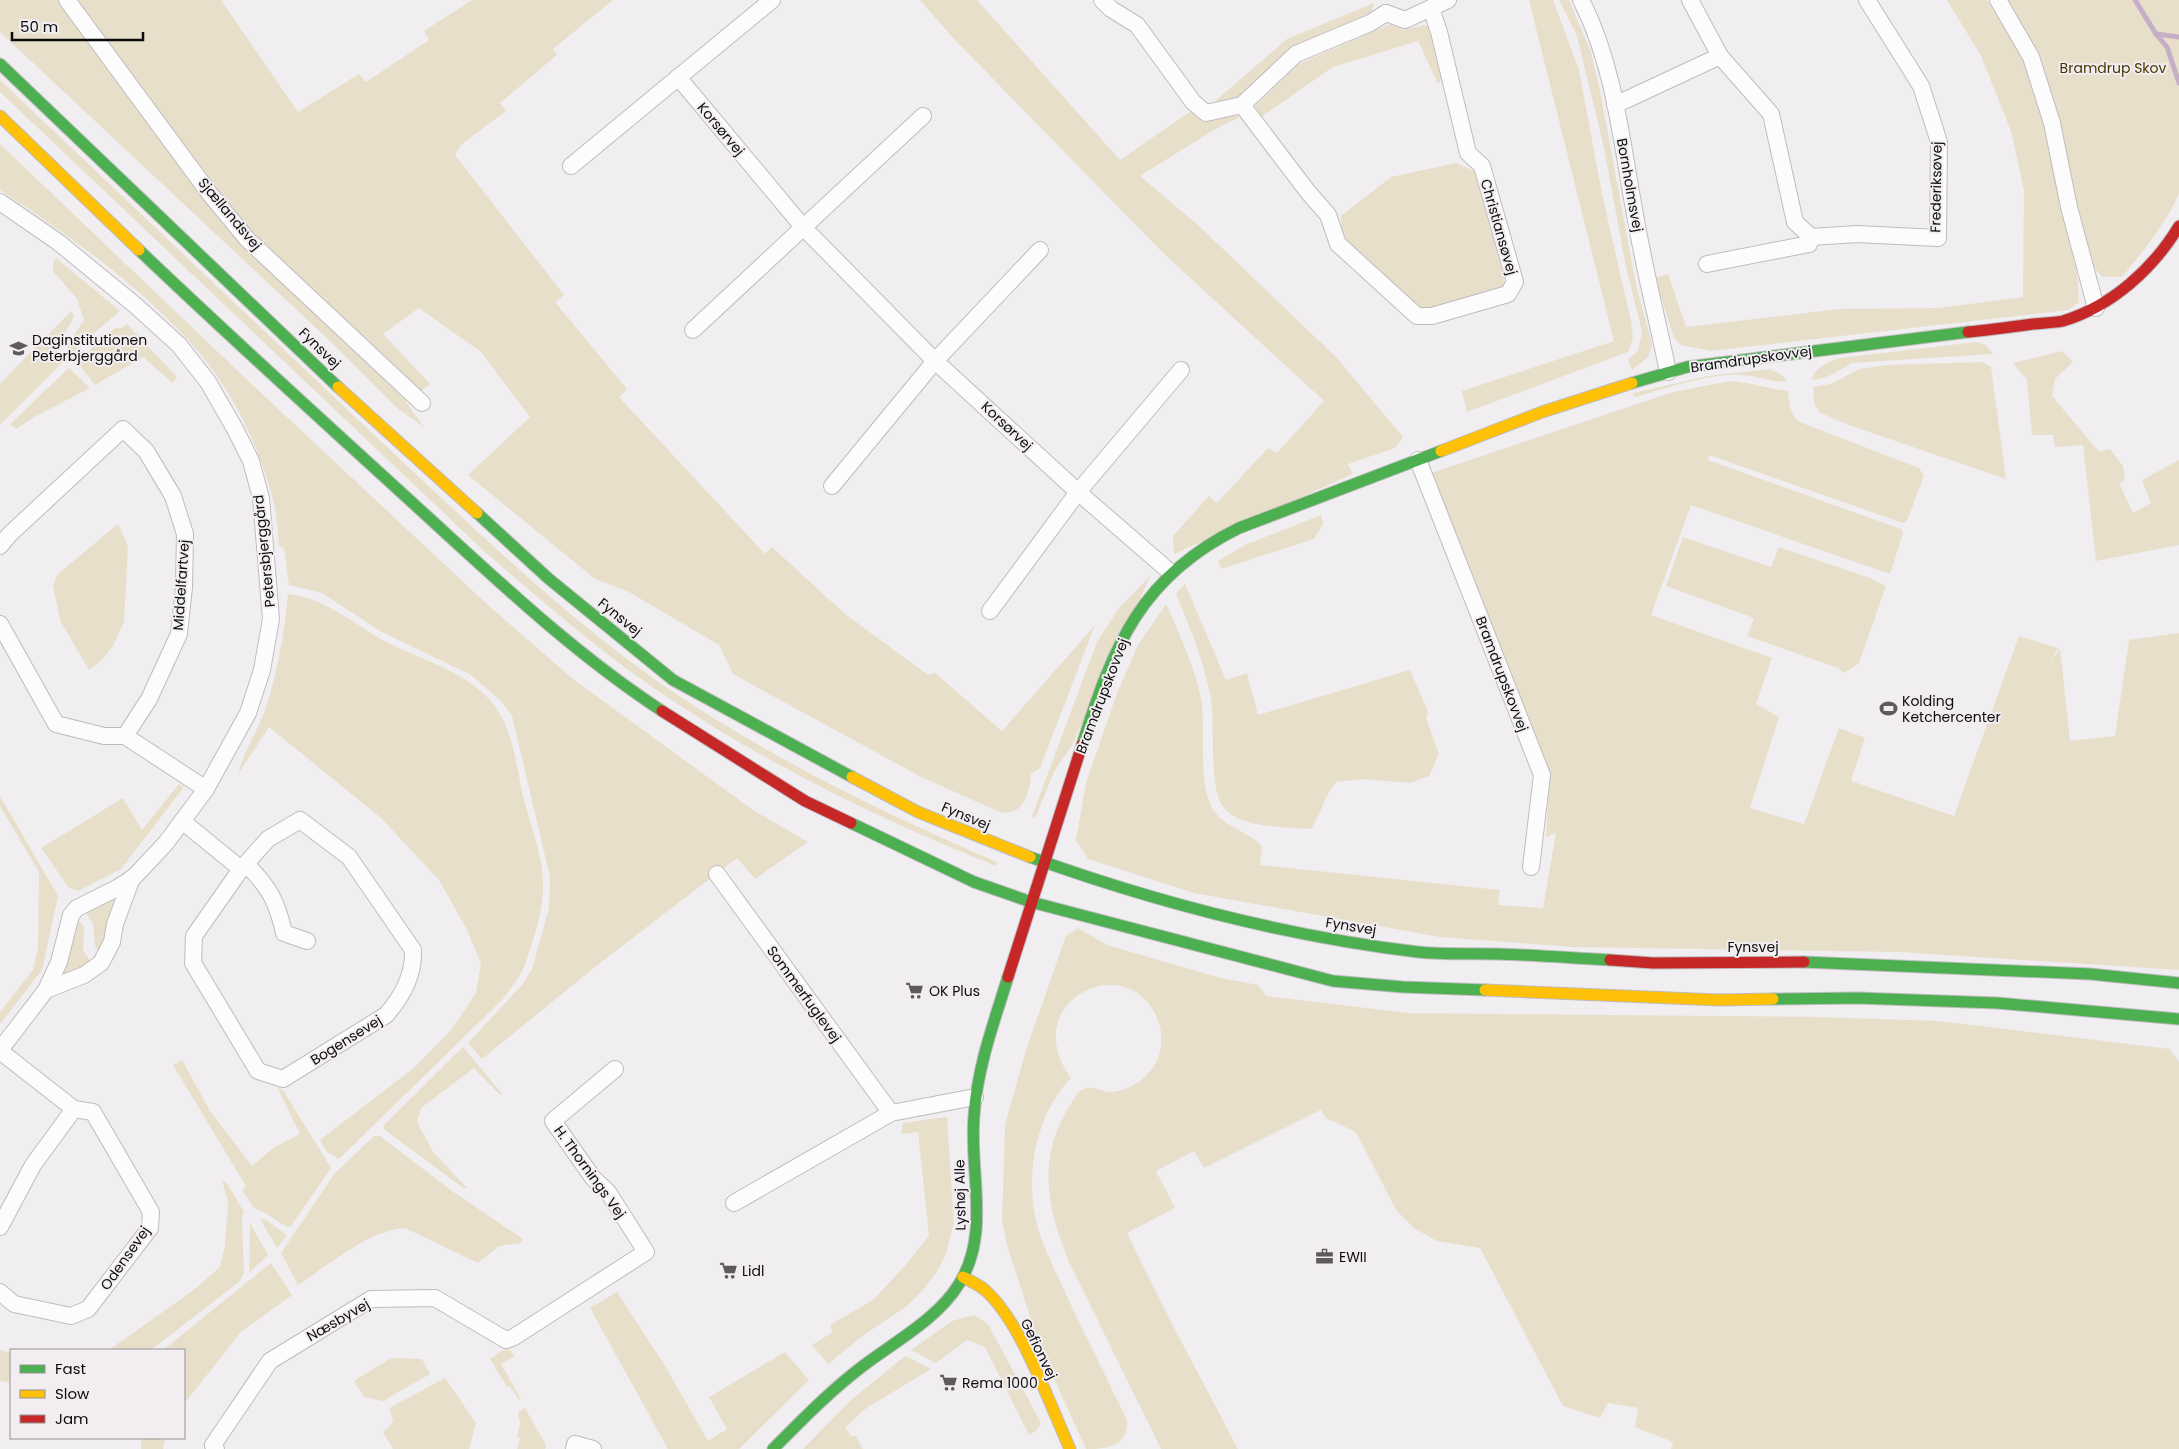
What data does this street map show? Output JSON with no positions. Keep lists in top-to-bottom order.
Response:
{
  "streets": {
    "main road": [
      "Fynsvej",
      "Bramdrupskovvej",
      "Lyshøj Alle",
      "Gefionvej"
    ],
    "street": [
      "Korsørvej",
      "Bornholmsvej",
      "Frederiksøvej",
      "Sjællandsvej",
      "Christiansøvej",
      "Petersbjerggård",
      "Middelfartvej",
      "Sommerfuglevej",
      "Bogensevej",
      "H. Thornings Vej",
      "Odensevej",
      "Næsbyvej"
    ]
  },
  "crossings": [
    ["Korsørvej", "Bramdrupskovvej"],
    ["Bornholmsvej", "Bramdrupskovvej"],
    ["Fynsvej", "Bramdrupskovvej"],
    ["Fynsvej", "Lyshøj Alle"],
    ["Bramdrupskovvej", "Lyshøj Alle"],
    ["Petersbjerggård", "Odensevej"],
    ["H. Thornings Vej", "Næsbyvej"],
    ["Lyshøj Alle", "Gefionvej"]
  ],
  "parks": ["Bramdrup Skov"],
  "places": {
    "school or university": ["Daginstitutionen Peterbjerggård"],
    "sports": ["Kolding Ketchercenter"],
    "supermarket": ["OK Plus", "Lidl", "Rema 1000"],
    "office": ["EWII"]
  },
  "legend": ["Fast", "Slow", "Jam"],
  "scale_bar": "50 m"
}
